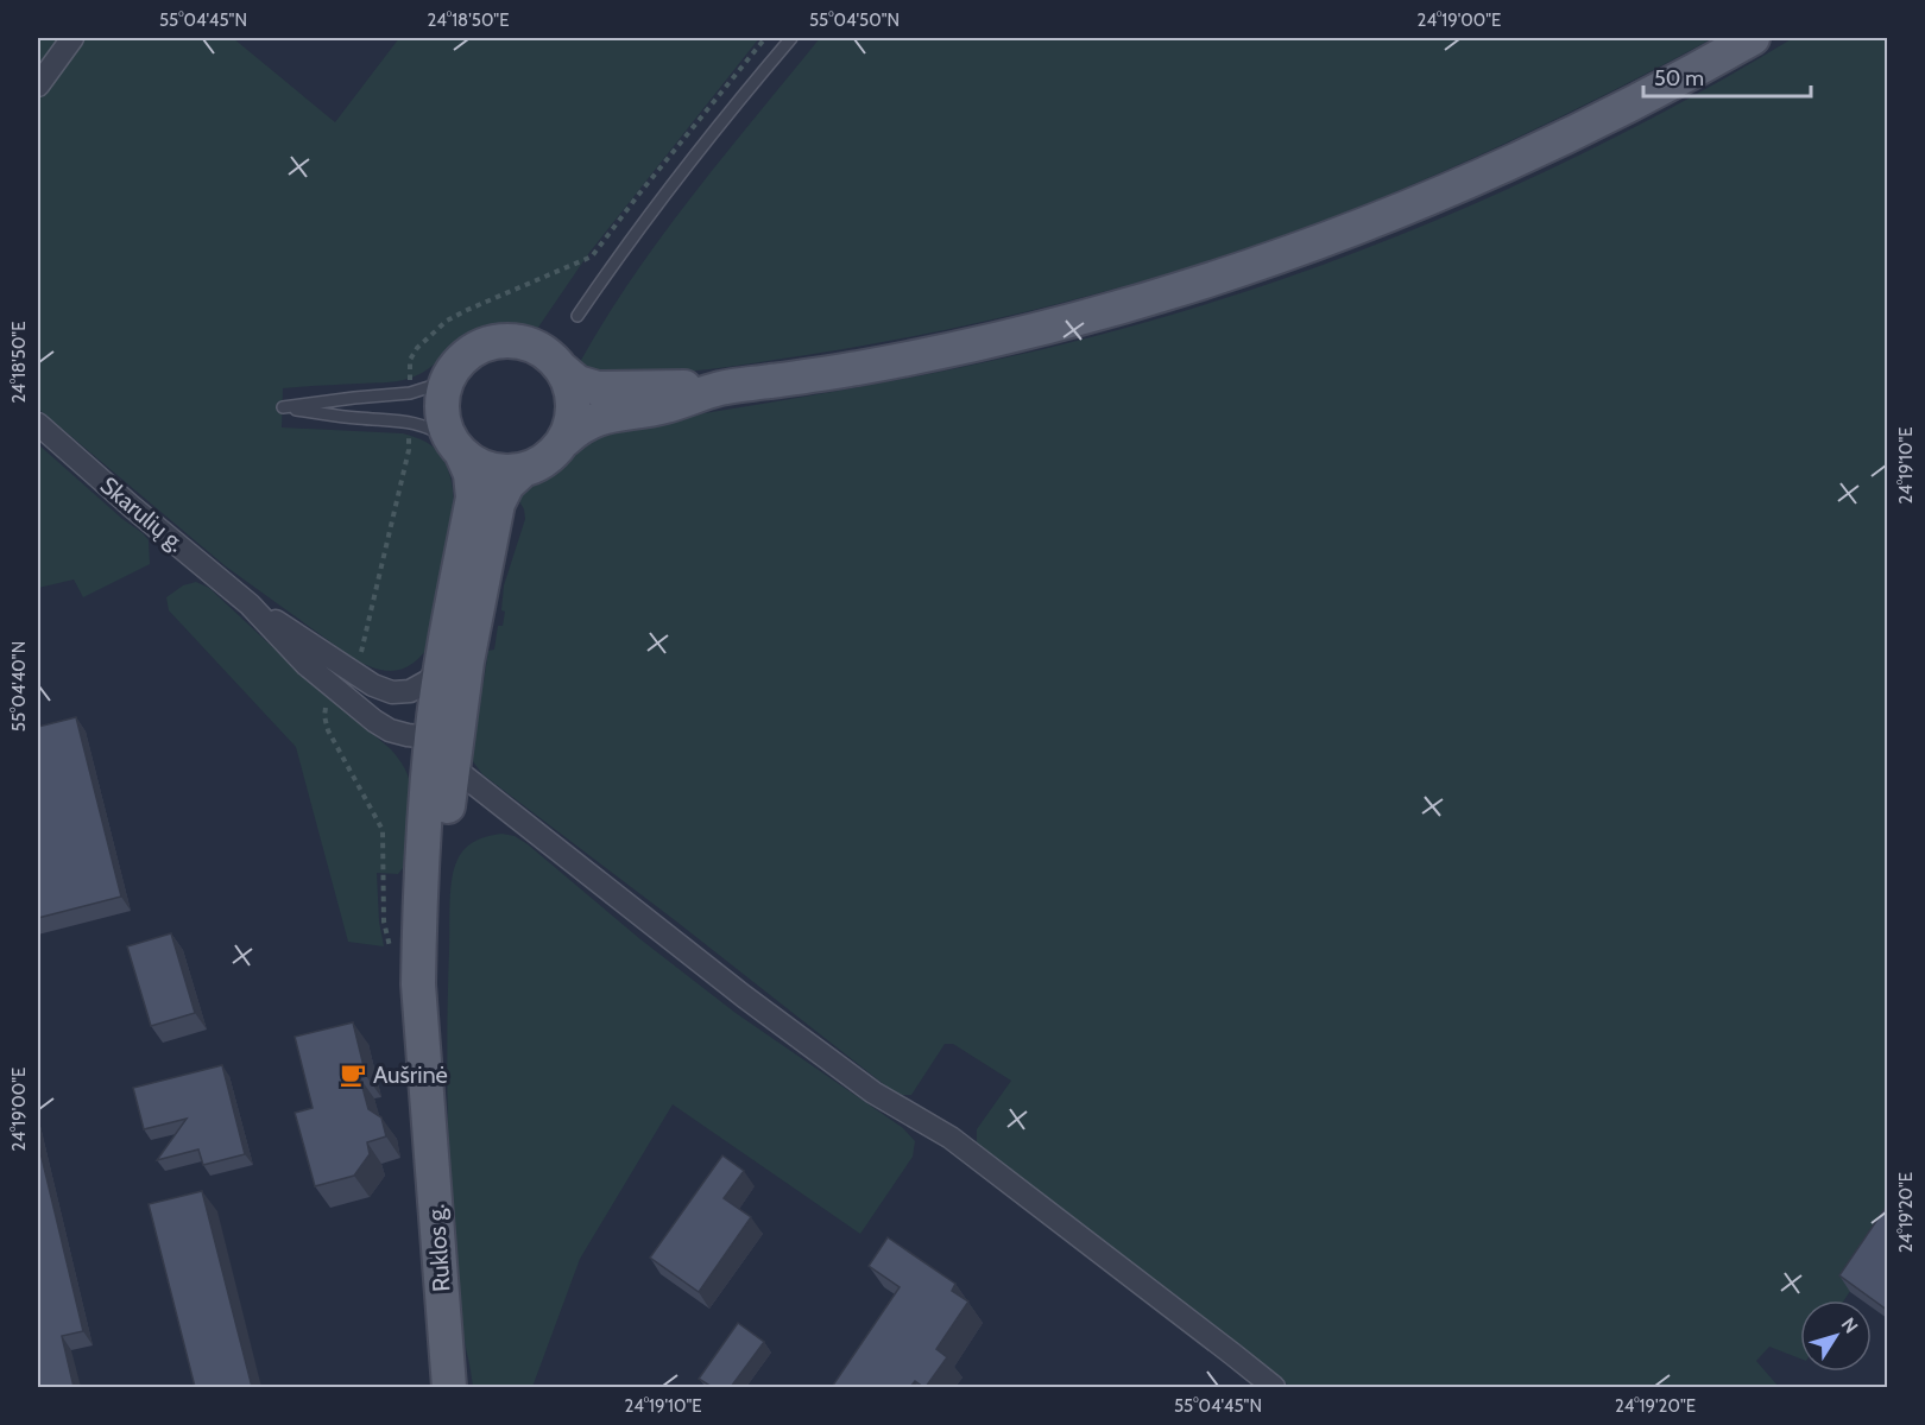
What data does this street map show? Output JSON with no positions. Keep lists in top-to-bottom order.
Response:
{
  "streets": {
    "main road": ["Ruklos g."],
    "street": ["Skarulių g."]
  },
  "places": {
    "cafe": ["Aušrinė"]
  },
  "scale_bar": "50 m",
  "north": "top right",
  "coordinates": [
    "55°04'45\"N",
    "24°18'50\"E",
    "55°04'50\"N",
    "24°19'00\"E",
    "24°19'10\"E",
    "55°04'40\"N",
    "24°19'20\"E"
  ]
}
